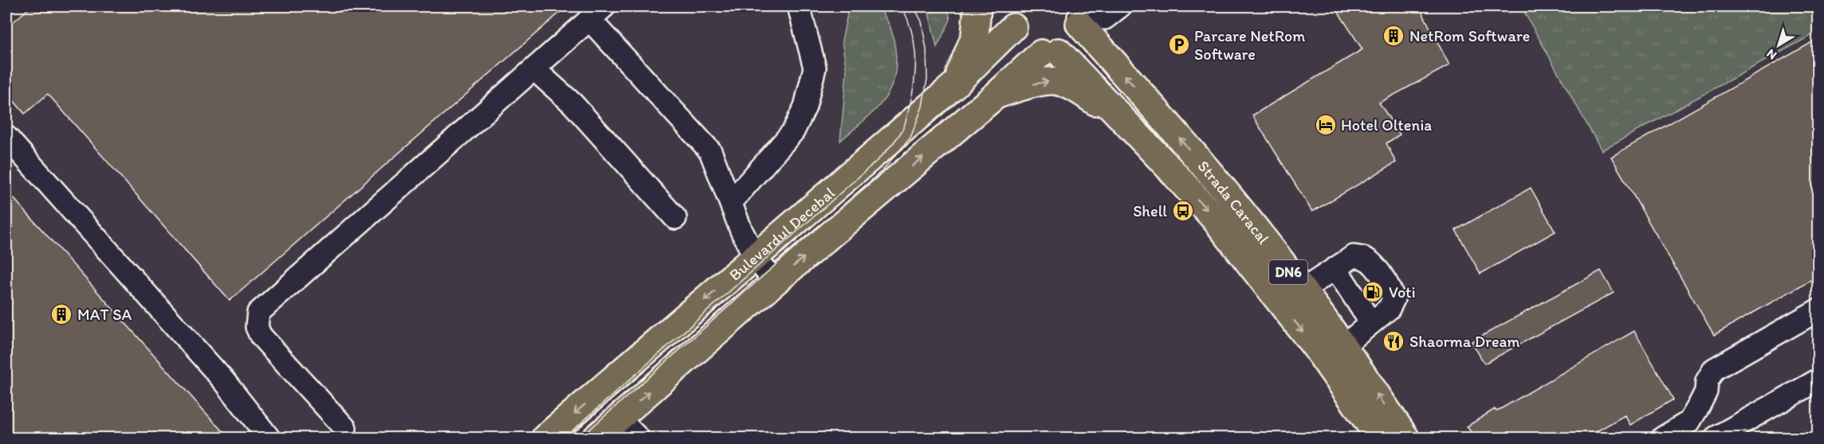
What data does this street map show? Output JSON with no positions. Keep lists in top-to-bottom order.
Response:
{
  "streets": {
    "main road": ["Strada Caracal", "Bulevardul Decebal", "DN6"]
  },
  "crossings": [
    ["Strada Caracal", "Bulevardul Decebal"],
    ["Strada Caracal", "DN6"],
    ["Bulevardul Decebal", "DN6"]
  ],
  "places": {
    "building": ["NetRom Software", "MAT SA"],
    "parking": ["Parcare NetRom Software"],
    "hotel": ["Hotel Oltenia"],
    "bus stop": ["Shell"],
    "fuel station": ["Voti"],
    "restaurant": ["Shaorma Dream"]
  },
  "north": "bottom left"
}
